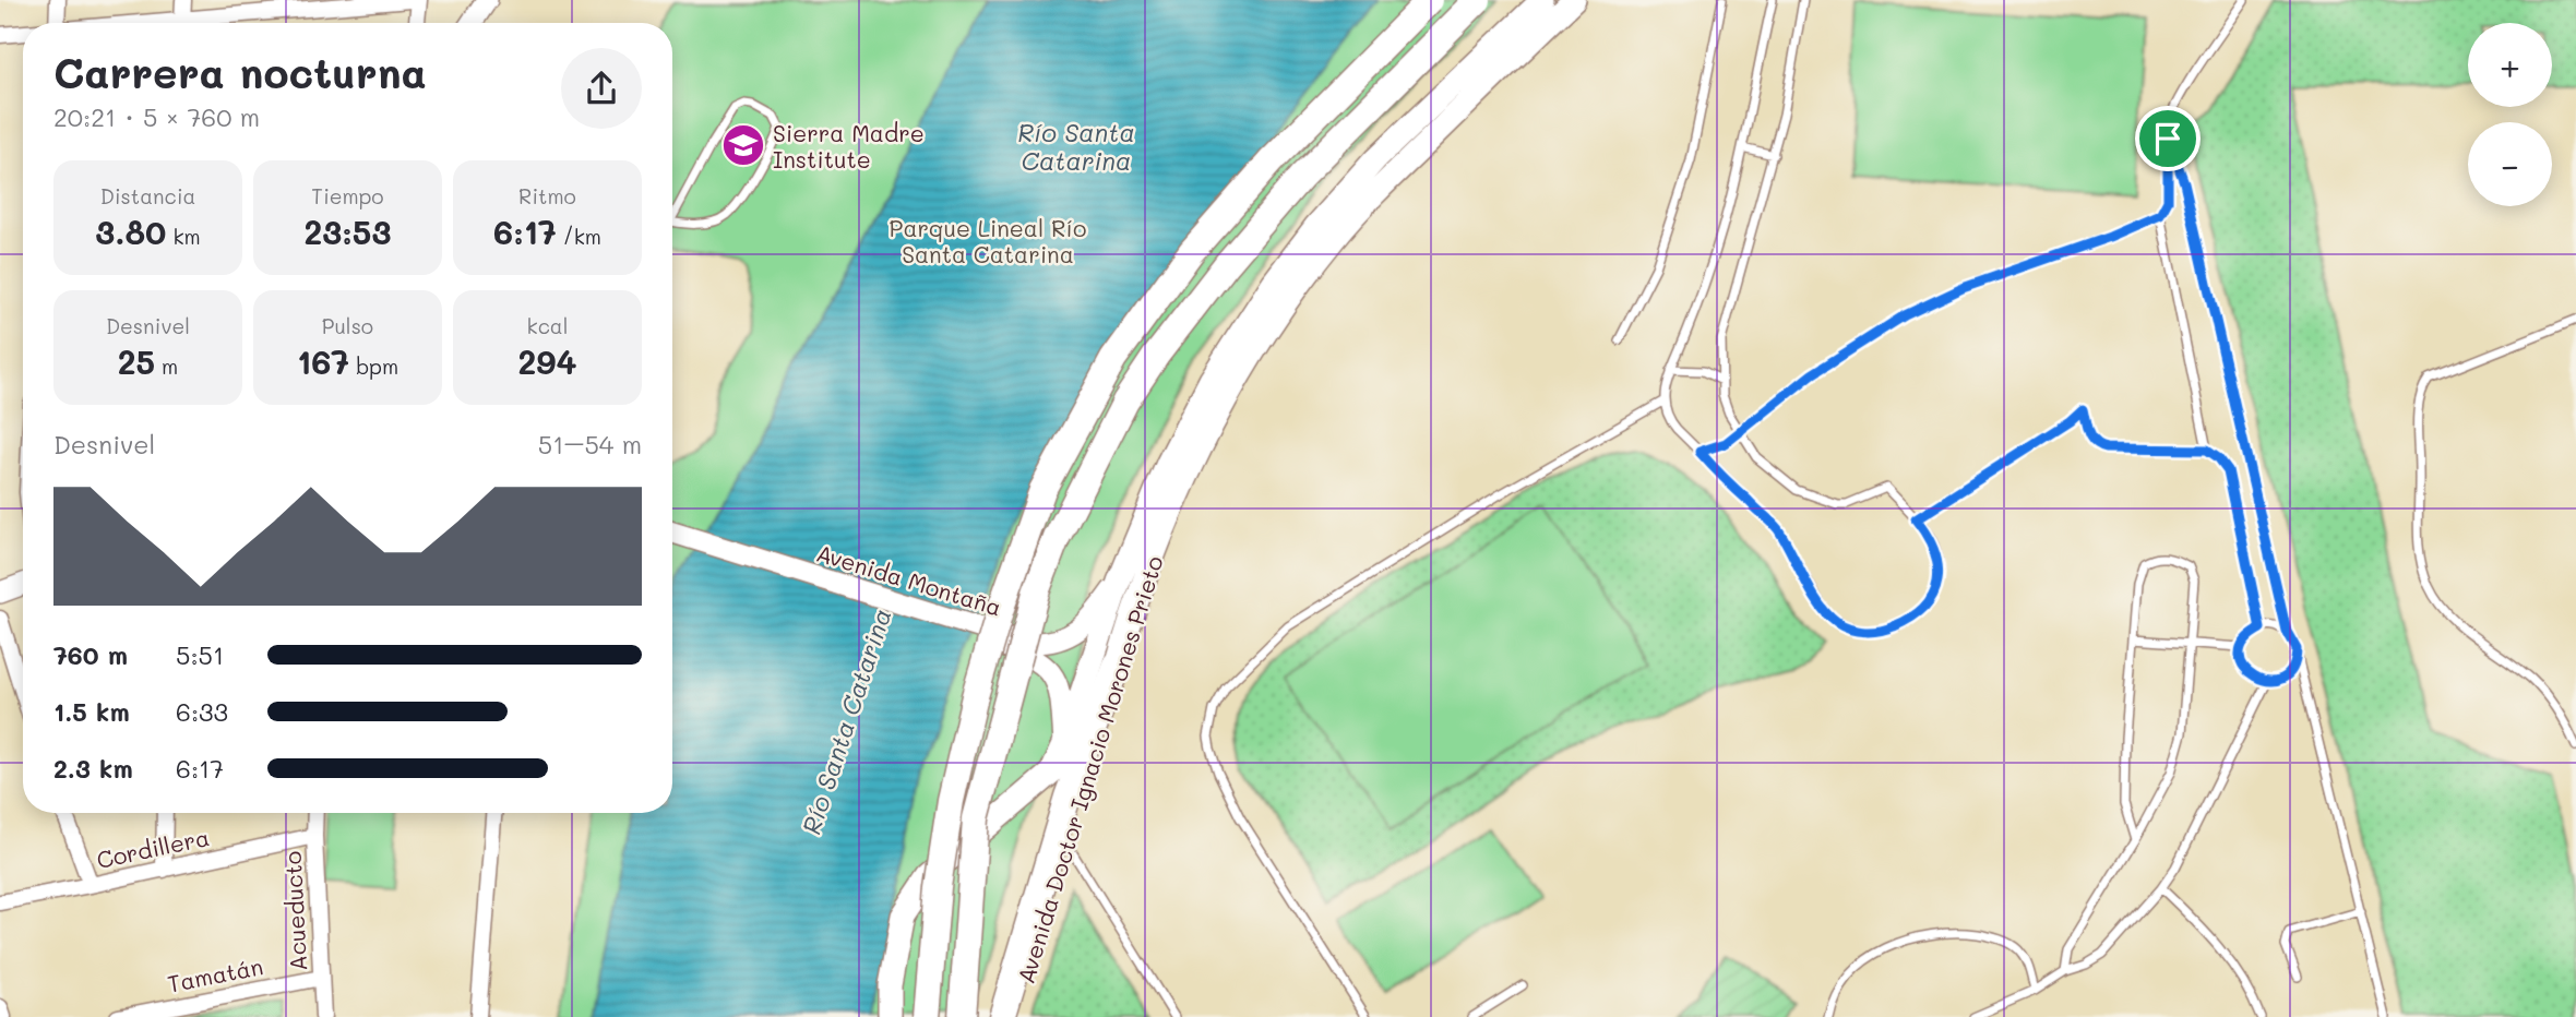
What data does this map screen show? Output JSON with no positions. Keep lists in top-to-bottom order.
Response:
{
  "streets": {
    "main road": ["Avenida Doctor Ignacio Morones Prieto"],
    "street": [
      "Avenida Montaña",
      "Cordillera",
      "Acueducto",
      "Tamatán"
    ]
  },
  "crossings": [
    ["Avenida Montaña", "Avenida Doctor Ignacio Morones Prieto"],
    ["Cordillera", "Acueducto"],
    ["Acueducto", "Tamatán"]
  ],
  "water": ["Río Santa Catarina"],
  "parks": ["Parque Lineal Río Santa Catarina"],
  "places": {
    "school or university": ["Sierra Madre Institute"]
  },
  "page": {
    "map_buttons": ["+", "−"],
    "heading": ["Carrera nocturna", "20:21 · 5 × 760 m"],
    "stats": [
      ["Distancia", "3.80 km"],
      ["Tiempo", "23:53"],
      ["Ritmo", "6:17 /km"],
      ["Desnivel", "25 m"],
      ["Pulso", "167 bpm"],
      ["kcal", "294"]
    ],
    "chart": ["Desnivel", "51–54 m"],
    "list": [
      {
        "name": "760 m",
        "note": "5:51"
      },
      {
        "name": "1.5 km",
        "note": "6:33"
      },
      {
        "name": "2.3 km",
        "note": "6:17"
      }
    ]
  }
}
